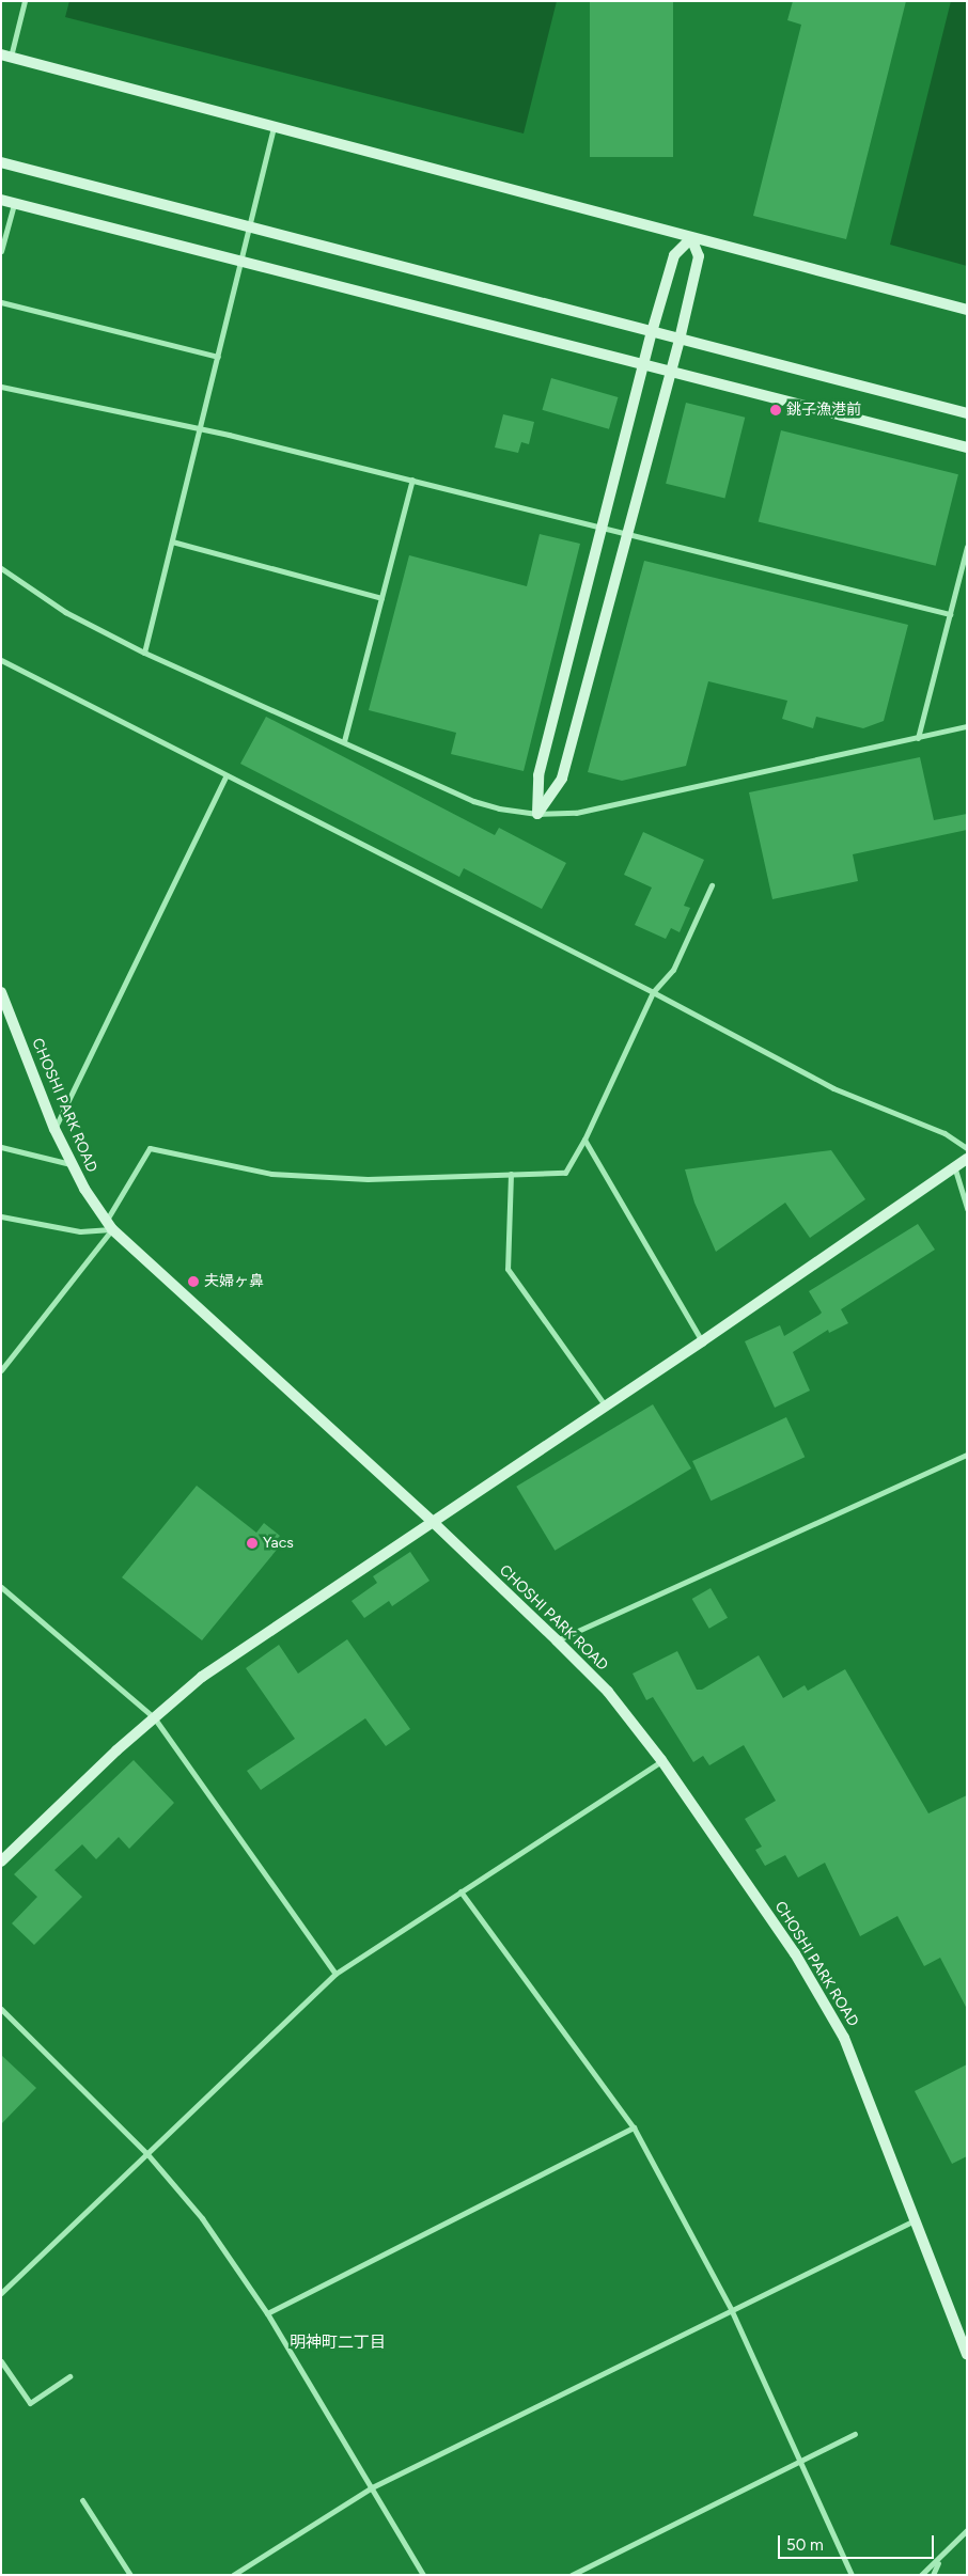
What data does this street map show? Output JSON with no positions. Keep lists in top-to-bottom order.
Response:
{
  "streets": {
    "street": ["CHOSHI PARK ROAD"]
  },
  "districts": ["明神町二丁目"],
  "places": ["銚子漁港前", "夫婦ヶ鼻", "Yacs"],
  "scale_bar": "50 m"
}
